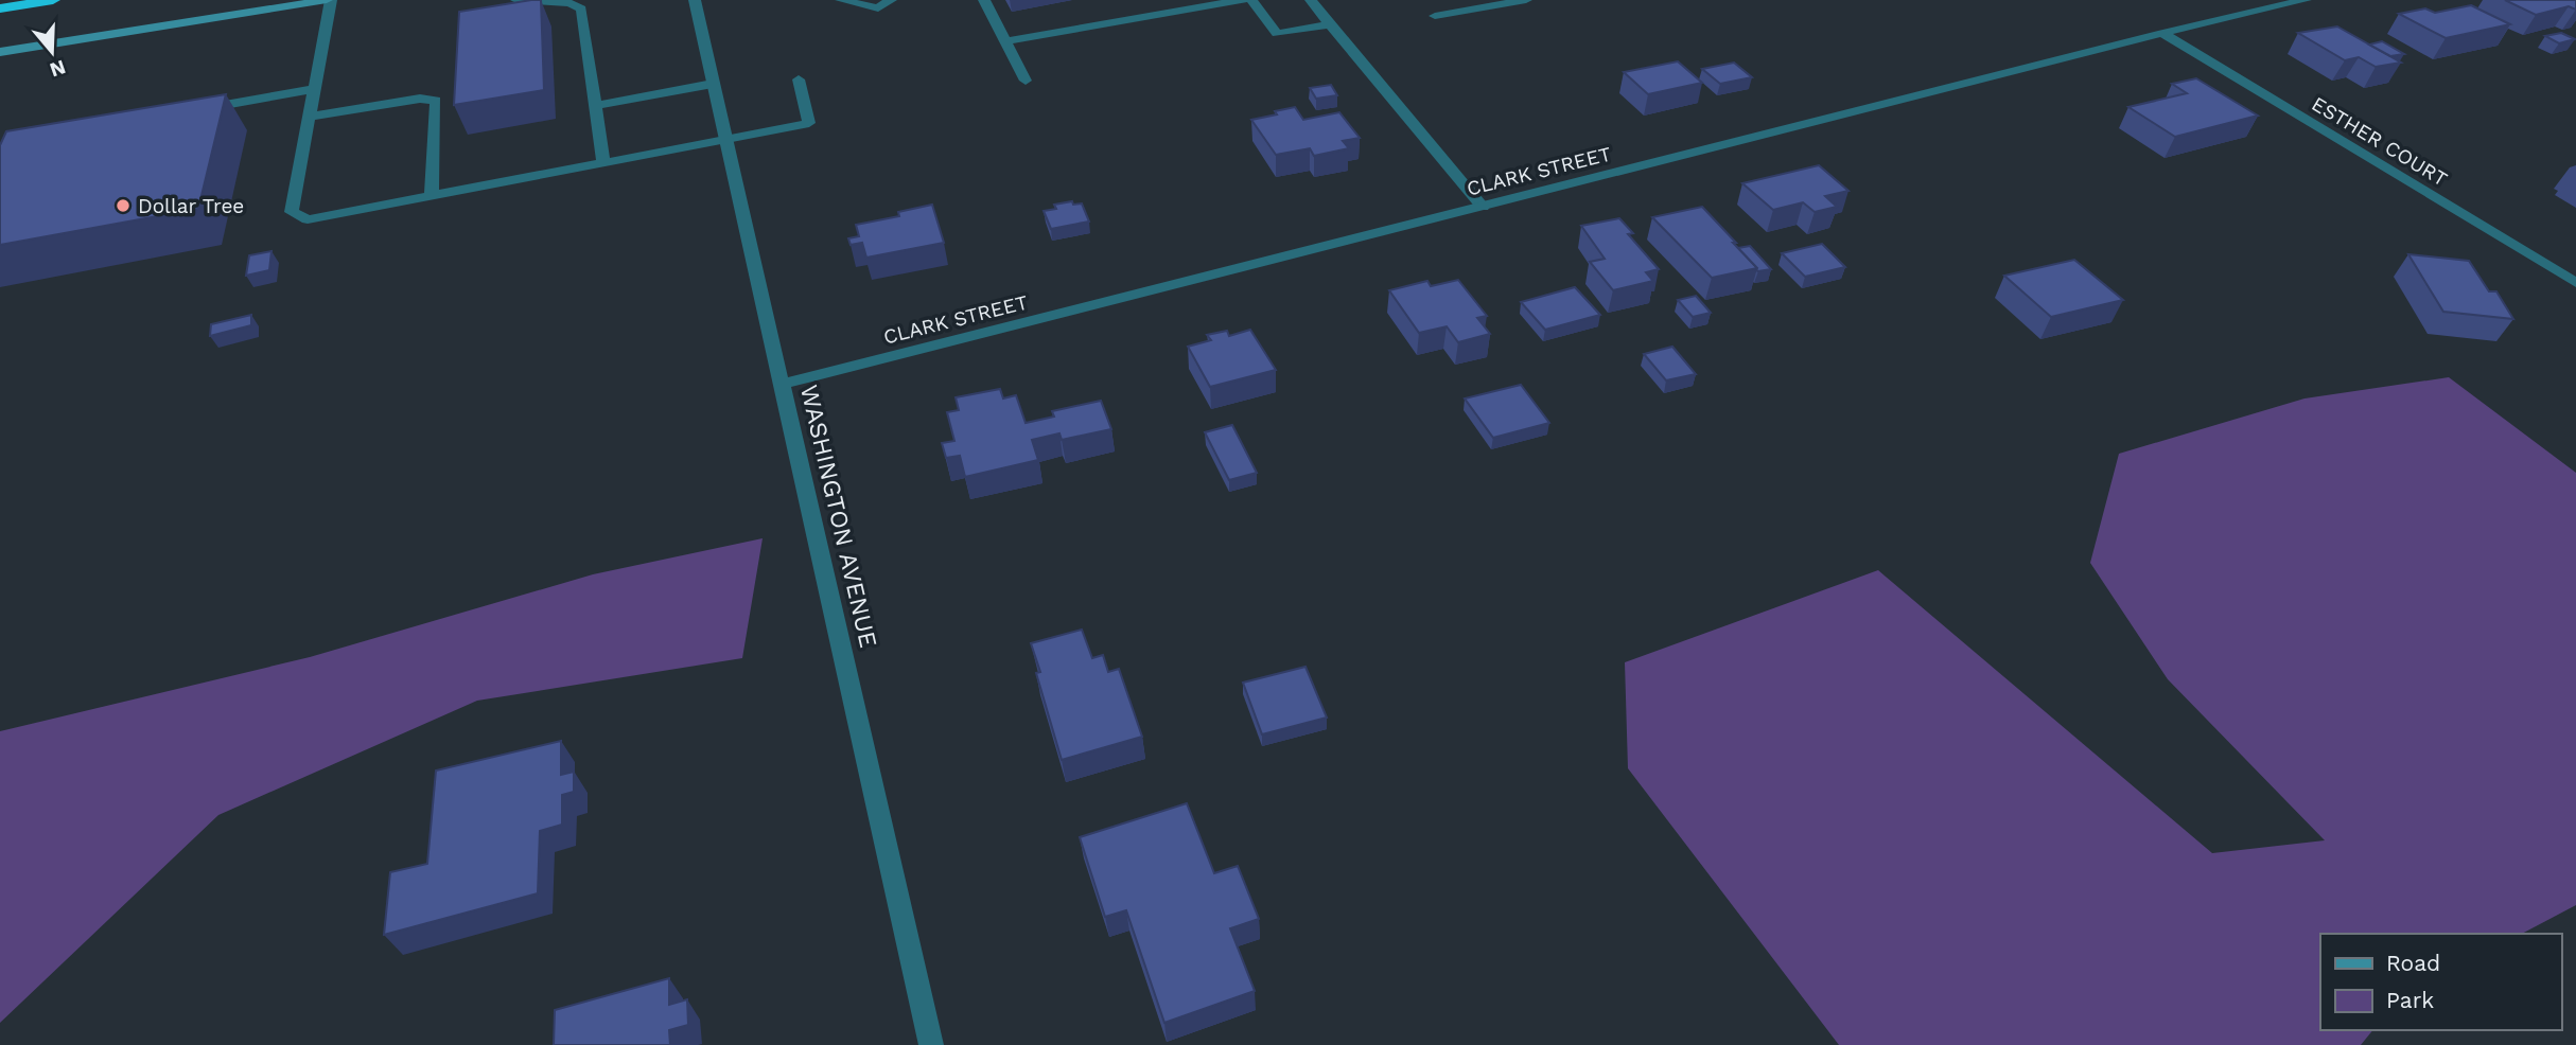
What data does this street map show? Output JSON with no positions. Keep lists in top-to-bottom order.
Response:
{
  "streets": {
    "street": ["ESTHER COURT", "CLARK STREET", "WASHINGTON AVENUE"]
  },
  "crossings": [
    ["ESTHER COURT", "CLARK STREET"],
    ["CLARK STREET", "WASHINGTON AVENUE"]
  ],
  "places": ["Dollar Tree"],
  "legend": ["Road", "Park"],
  "north": "bottom"
}
